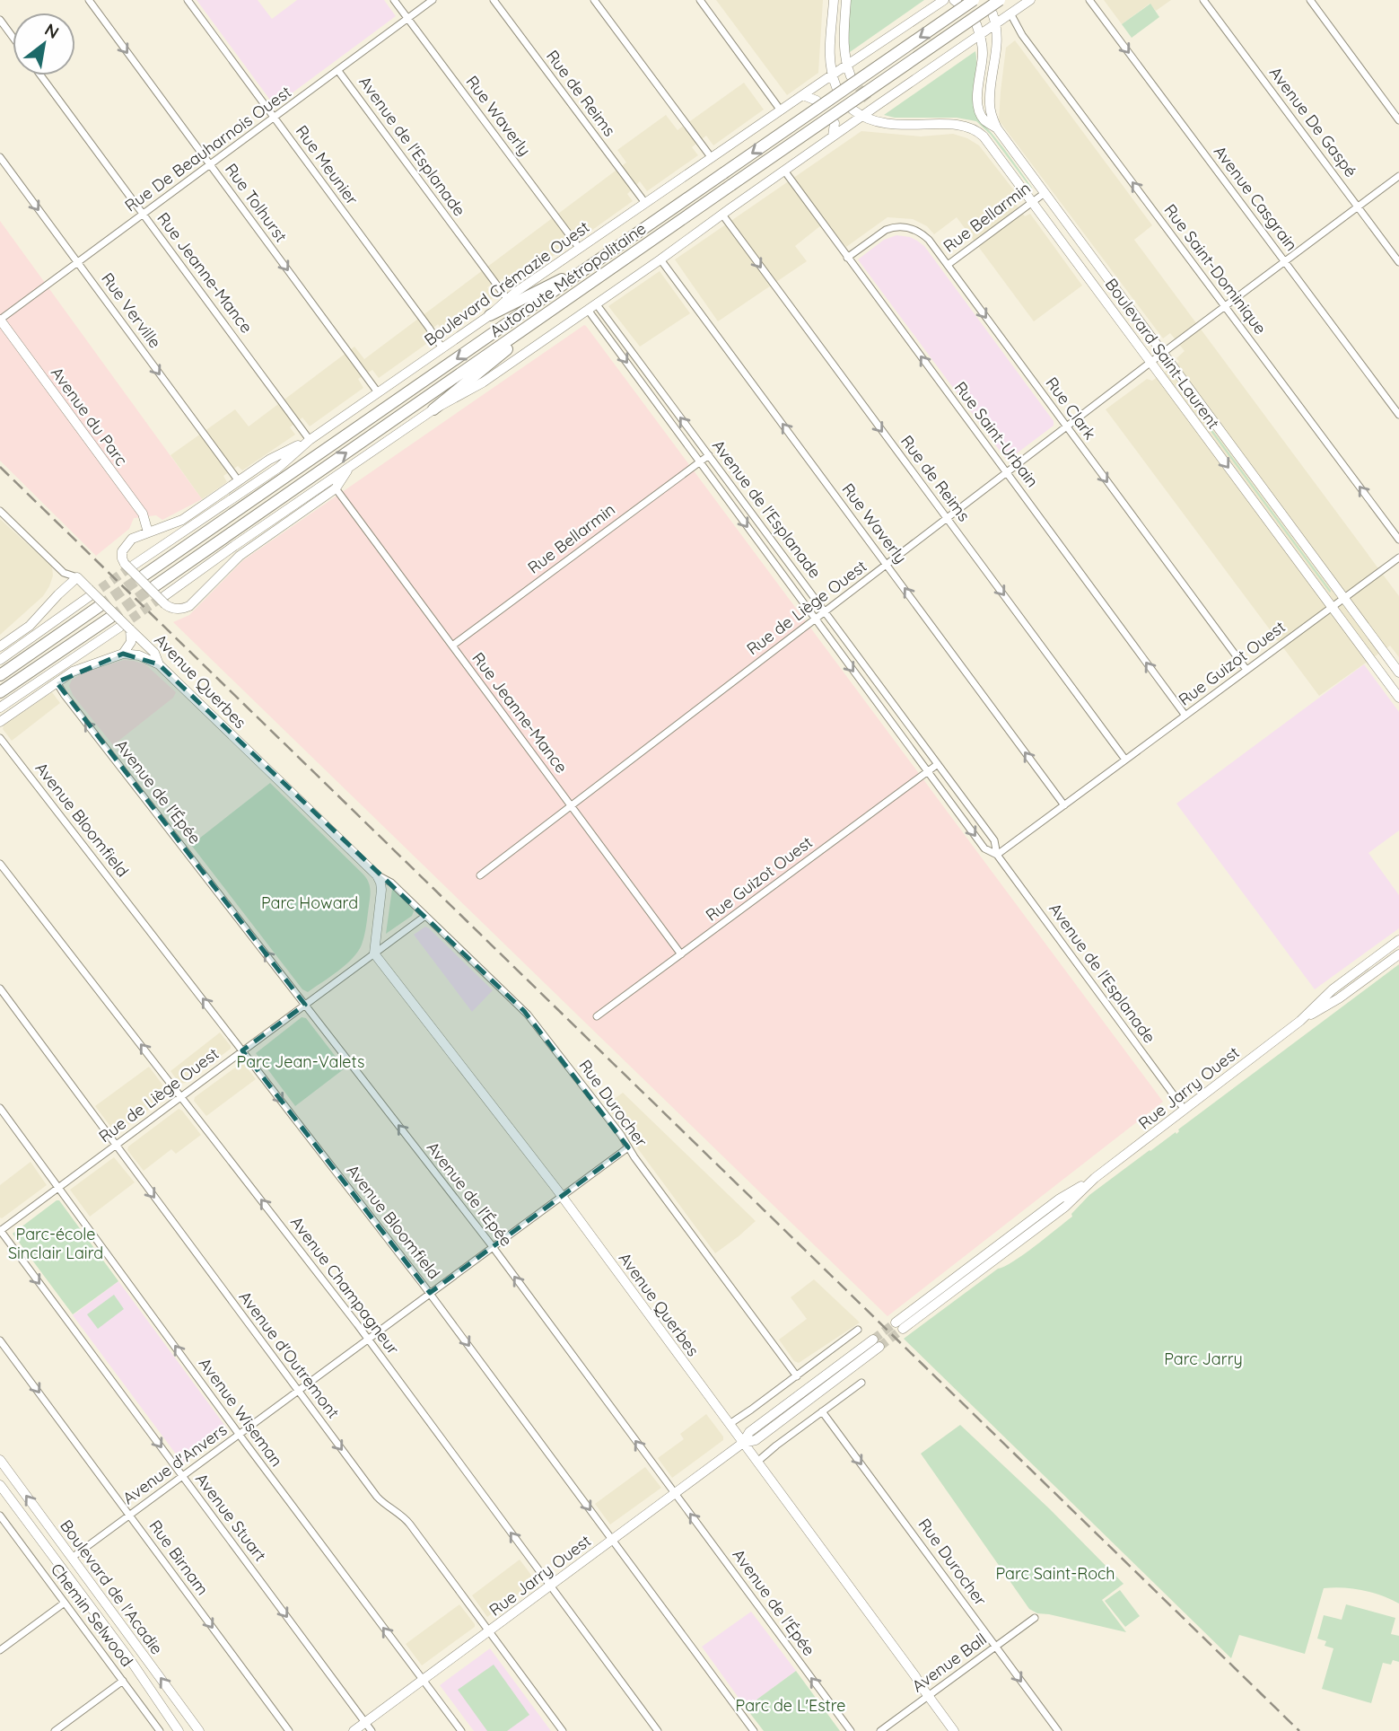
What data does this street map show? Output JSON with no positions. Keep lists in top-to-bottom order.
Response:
{
  "streets": {
    "highway": ["Autoroute Métropolitaine"],
    "main road": [
      "Boulevard Crémazie Ouest",
      "Boulevard Saint-Laurent",
      "Avenue du Parc",
      "Avenue Querbes",
      "Rue Jarry Ouest",
      "Boulevard de l'Acadie"
    ],
    "street": [
      "Rue de Reims",
      "Rue Waverly",
      "Avenue De Gaspé",
      "Avenue de l'Esplanade",
      "Rue De Beauharnois Ouest",
      "Rue Meunier",
      "Avenue Casgrain",
      "Rue Tolhurst",
      "Rue Bellarmin",
      "Rue Saint-Dominique",
      "Rue Jeanne-Mance",
      "Rue Verville",
      "Rue Clark",
      "Rue Saint-Urbain",
      "Rue de Liège Ouest",
      "Rue Guizot Ouest",
      "Avenue de l'Épée",
      "Avenue Bloomfield",
      "Rue Durocher",
      "Avenue Champagneur",
      "Avenue d'Outremont",
      "Avenue Wiseman",
      "Avenue d'Anvers",
      "Avenue Stuart",
      "Rue Birnam",
      "Chemin Selwood",
      "Avenue Ball"
    ]
  },
  "crossings": [
    ["Rue de Reims", "Boulevard Crémazie Ouest"],
    ["Rue de Reims", "Rue de Liège Ouest"],
    ["Rue de Reims", "Rue Guizot Ouest"],
    ["Rue Waverly", "Rue De Beauharnois Ouest"],
    ["Rue Waverly", "Boulevard Crémazie Ouest"],
    ["Rue Waverly", "Rue de Liège Ouest"],
    ["Rue Waverly", "Rue Guizot Ouest"],
    ["Avenue De Gaspé", "Rue de Liège Ouest"],
    ["Avenue de l'Esplanade", "Rue De Beauharnois Ouest"],
    ["Avenue de l'Esplanade", "Rue Bellarmin"],
    ["Avenue de l'Esplanade", "Boulevard Crémazie Ouest"],
    ["Avenue de l'Esplanade", "Rue de Liège Ouest"],
    ["Avenue de l'Esplanade", "Rue Guizot Ouest"],
    ["Avenue de l'Esplanade", "Rue Jarry Ouest"],
    ["Rue De Beauharnois Ouest", "Rue Meunier"],
    ["Rue De Beauharnois Ouest", "Rue Tolhurst"],
    ["Rue De Beauharnois Ouest", "Rue Jeanne-Mance"],
    ["Rue De Beauharnois Ouest", "Rue Verville"],
    ["Rue De Beauharnois Ouest", "Avenue du Parc"],
    ["Rue Meunier", "Boulevard Crémazie Ouest"],
    ["Avenue Casgrain", "Rue de Liège Ouest"],
    ["Rue Tolhurst", "Boulevard Crémazie Ouest"],
    ["Rue Bellarmin", "Rue Jeanne-Mance"],
    ["Rue Bellarmin", "Boulevard Saint-Laurent"],
    ["Rue Bellarmin", "Rue Clark"],
    ["Rue Saint-Dominique", "Rue de Liège Ouest"],
    ["Rue Jeanne-Mance", "Boulevard Crémazie Ouest"],
    ["Rue Jeanne-Mance", "Rue de Liège Ouest"],
    ["Rue Jeanne-Mance", "Rue Guizot Ouest"],
    ["Boulevard Saint-Laurent", "Rue de Liège Ouest"],
    ["Boulevard Saint-Laurent", "Rue Guizot Ouest"],
    ["Rue Clark", "Rue Saint-Urbain"],
    ["Rue Clark", "Rue de Liège Ouest"],
    ["Rue Clark", "Rue Guizot Ouest"],
    ["Rue Saint-Urbain", "Rue de Liège Ouest"],
    ["Rue Saint-Urbain", "Rue Guizot Ouest"],
    ["Rue de Liège Ouest", "Avenue Querbes"],
    ["Rue de Liège Ouest", "Avenue de l'Épée"],
    ["Rue de Liège Ouest", "Avenue Bloomfield"],
    ["Rue de Liège Ouest", "Rue Durocher"],
    ["Rue de Liège Ouest", "Avenue Champagneur"],
    ["Rue de Liège Ouest", "Avenue d'Outremont"],
    ["Rue de Liège Ouest", "Avenue Wiseman"],
    ["Rue de Liège Ouest", "Avenue Stuart"],
    ["Avenue Querbes", "Rue Jarry Ouest"],
    ["Avenue Querbes", "Rue Durocher"],
    ["Avenue Querbes", "Avenue d'Anvers"],
    ["Avenue Querbes", "Avenue Ball"],
    ["Avenue de l'Épée", "Rue Jarry Ouest"],
    ["Avenue de l'Épée", "Avenue d'Anvers"],
    ["Avenue Bloomfield", "Rue Jarry Ouest"],
    ["Avenue Bloomfield", "Avenue d'Anvers"],
    ["Rue Jarry Ouest", "Avenue Champagneur"],
    ["Rue Jarry Ouest", "Avenue d'Outremont"],
    ["Rue Jarry Ouest", "Avenue Wiseman"],
    ["Rue Jarry Ouest", "Avenue Stuart"],
    ["Rue Durocher", "Avenue d'Anvers"],
    ["Rue Durocher", "Avenue Ball"],
    ["Avenue Champagneur", "Avenue d'Anvers"],
    ["Avenue d'Outremont", "Avenue d'Anvers"],
    ["Avenue Wiseman", "Avenue d'Anvers"],
    ["Avenue d'Anvers", "Avenue Stuart"],
    ["Avenue d'Anvers", "Rue Birnam"],
    ["Avenue d'Anvers", "Boulevard de l'Acadie"]
  ],
  "one_way": [
    "Rue de Reims",
    "Rue Waverly",
    "Avenue Casgrain",
    "Rue Tolhurst",
    "Rue Saint-Dominique",
    "Rue Verville",
    "Rue Clark",
    "Rue Saint-Urbain",
    "Avenue de l'Épée",
    "Rue Durocher",
    "Avenue Champagneur",
    "Avenue d'Outremont",
    "Avenue Wiseman",
    "Avenue Stuart",
    "Rue Birnam"
  ],
  "parks": [
    "Parc Howard",
    "Parc Jean-Valets",
    "Parc-école Sinclair Laird",
    "Parc Jarry",
    "Parc Saint-Roch",
    "Parc de L'Estre"
  ],
  "north": "top right"
}
